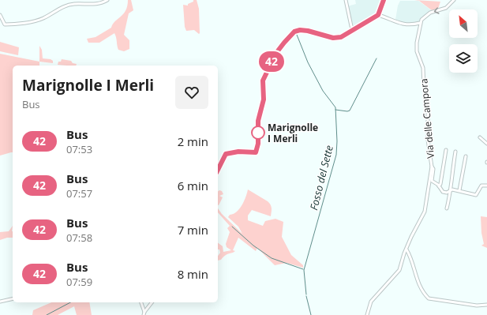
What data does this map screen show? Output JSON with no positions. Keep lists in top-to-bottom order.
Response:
{
  "streets": {
    "street": ["Via delle Campora"]
  },
  "water": ["Fosso del Sette"],
  "places": ["Marignolle I Merli"],
  "lines": ["bus line 42"],
  "north": "top left",
  "page": {
    "on_map": "42",
    "heading": ["Marignolle I Merli", "Bus"],
    "list": [
      {
        "mark": "42",
        "name": "Bus",
        "note": "07:53",
        "value": "2 min"
      },
      {
        "mark": "42",
        "name": "Bus",
        "note": "07:57",
        "value": "6 min"
      },
      {
        "mark": "42",
        "name": "Bus",
        "note": "07:58",
        "value": "7 min"
      },
      {
        "mark": "42",
        "name": "Bus",
        "note": "07:59",
        "value": "8 min"
      }
    ]
  }
}
